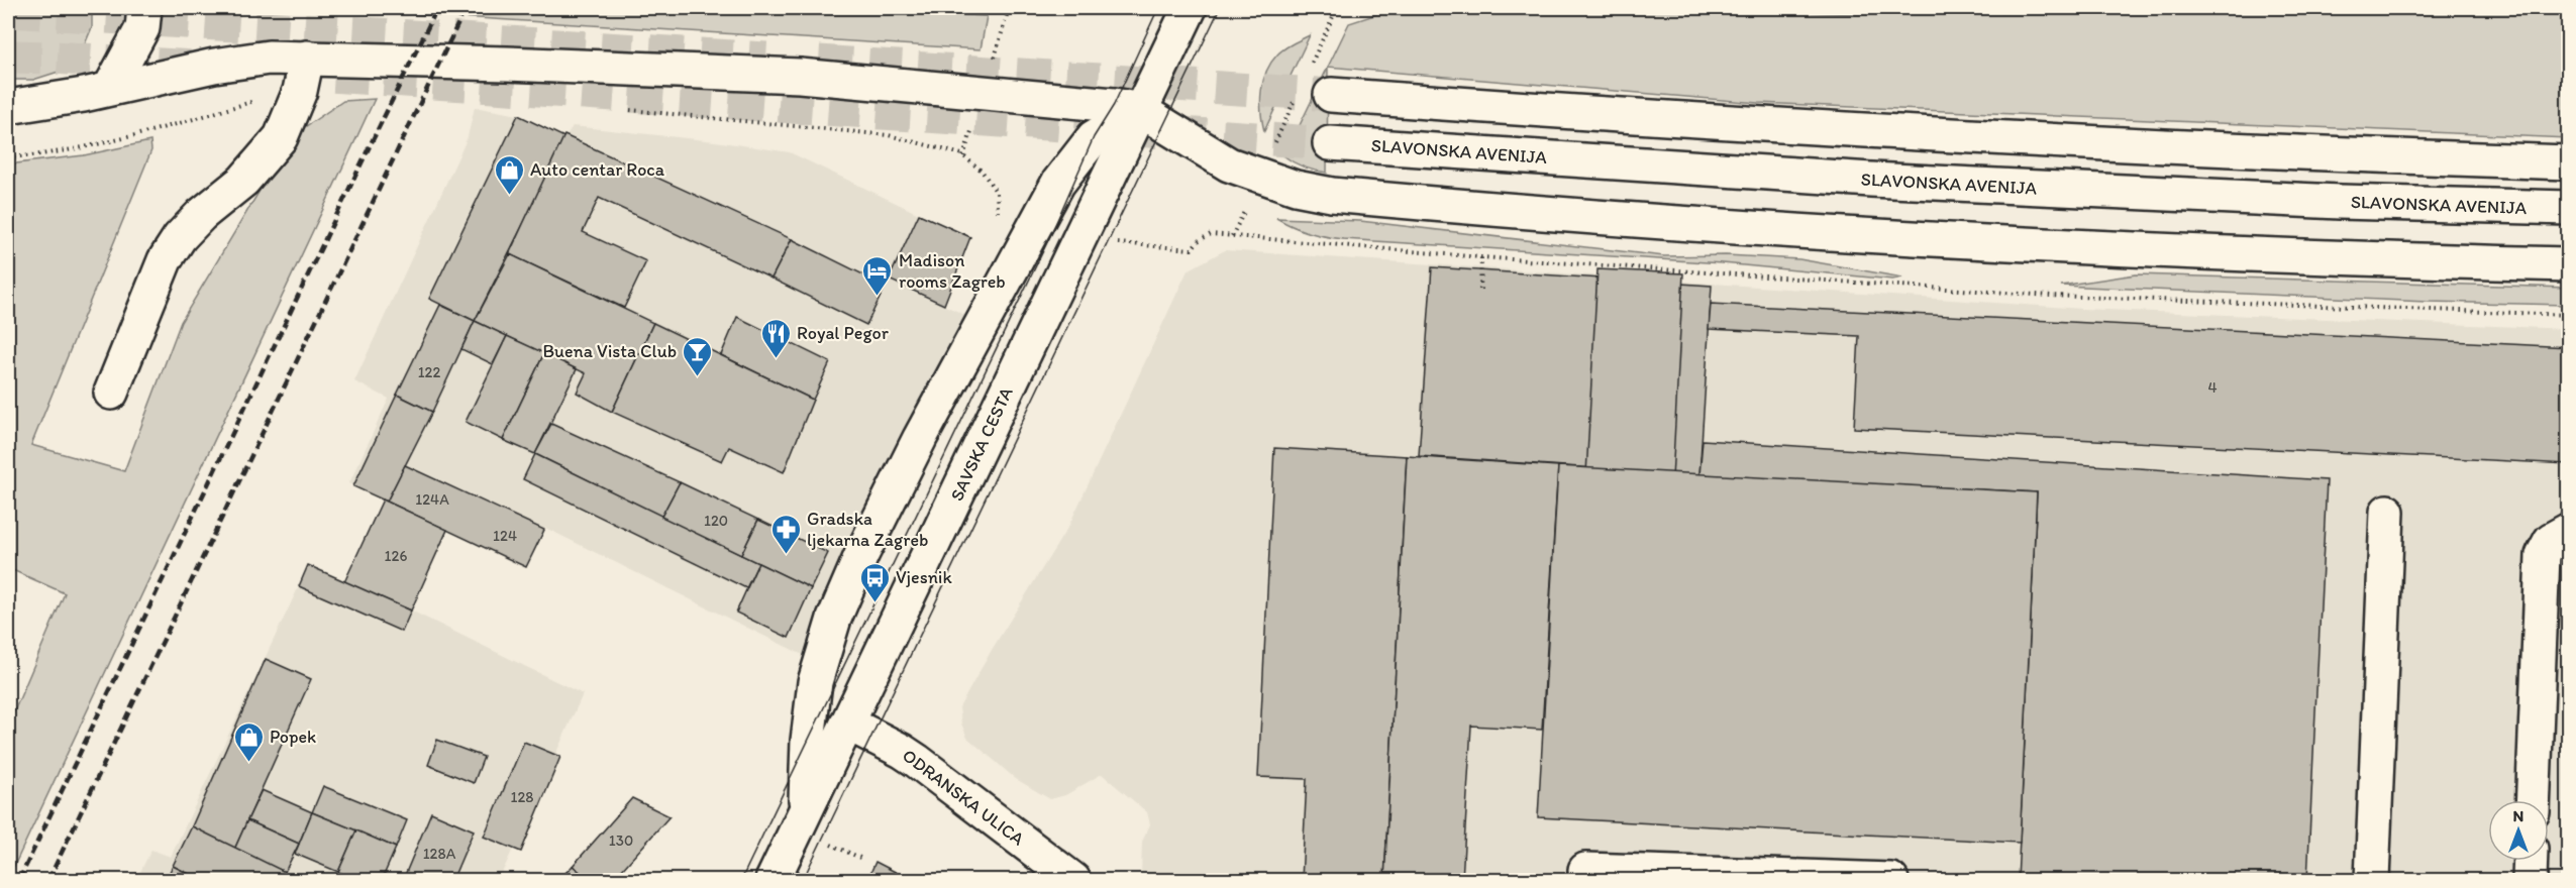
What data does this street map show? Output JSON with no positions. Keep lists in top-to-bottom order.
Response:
{
  "streets": {
    "main road": ["SLAVONSKA AVENIJA", "SAVSKA CESTA", "ODRANSKA ULICA"]
  },
  "crossings": [
    ["SAVSKA CESTA", "ODRANSKA ULICA"]
  ],
  "places": {
    "shop": ["Auto centar Roca", "Popek"],
    "hotel": ["Madison rooms Zagreb"],
    "restaurant": ["Royal Pegor"],
    "bar": ["Buena Vista Club"],
    "pharmacy": ["Gradska ljekarna Zagreb"],
    "bus stop": ["Vjesnik"]
  },
  "house_numbers": [
    "122",
    "4",
    "124A",
    "120",
    "124",
    "126",
    "128",
    "130",
    "128A"
  ],
  "north": "top"
}
